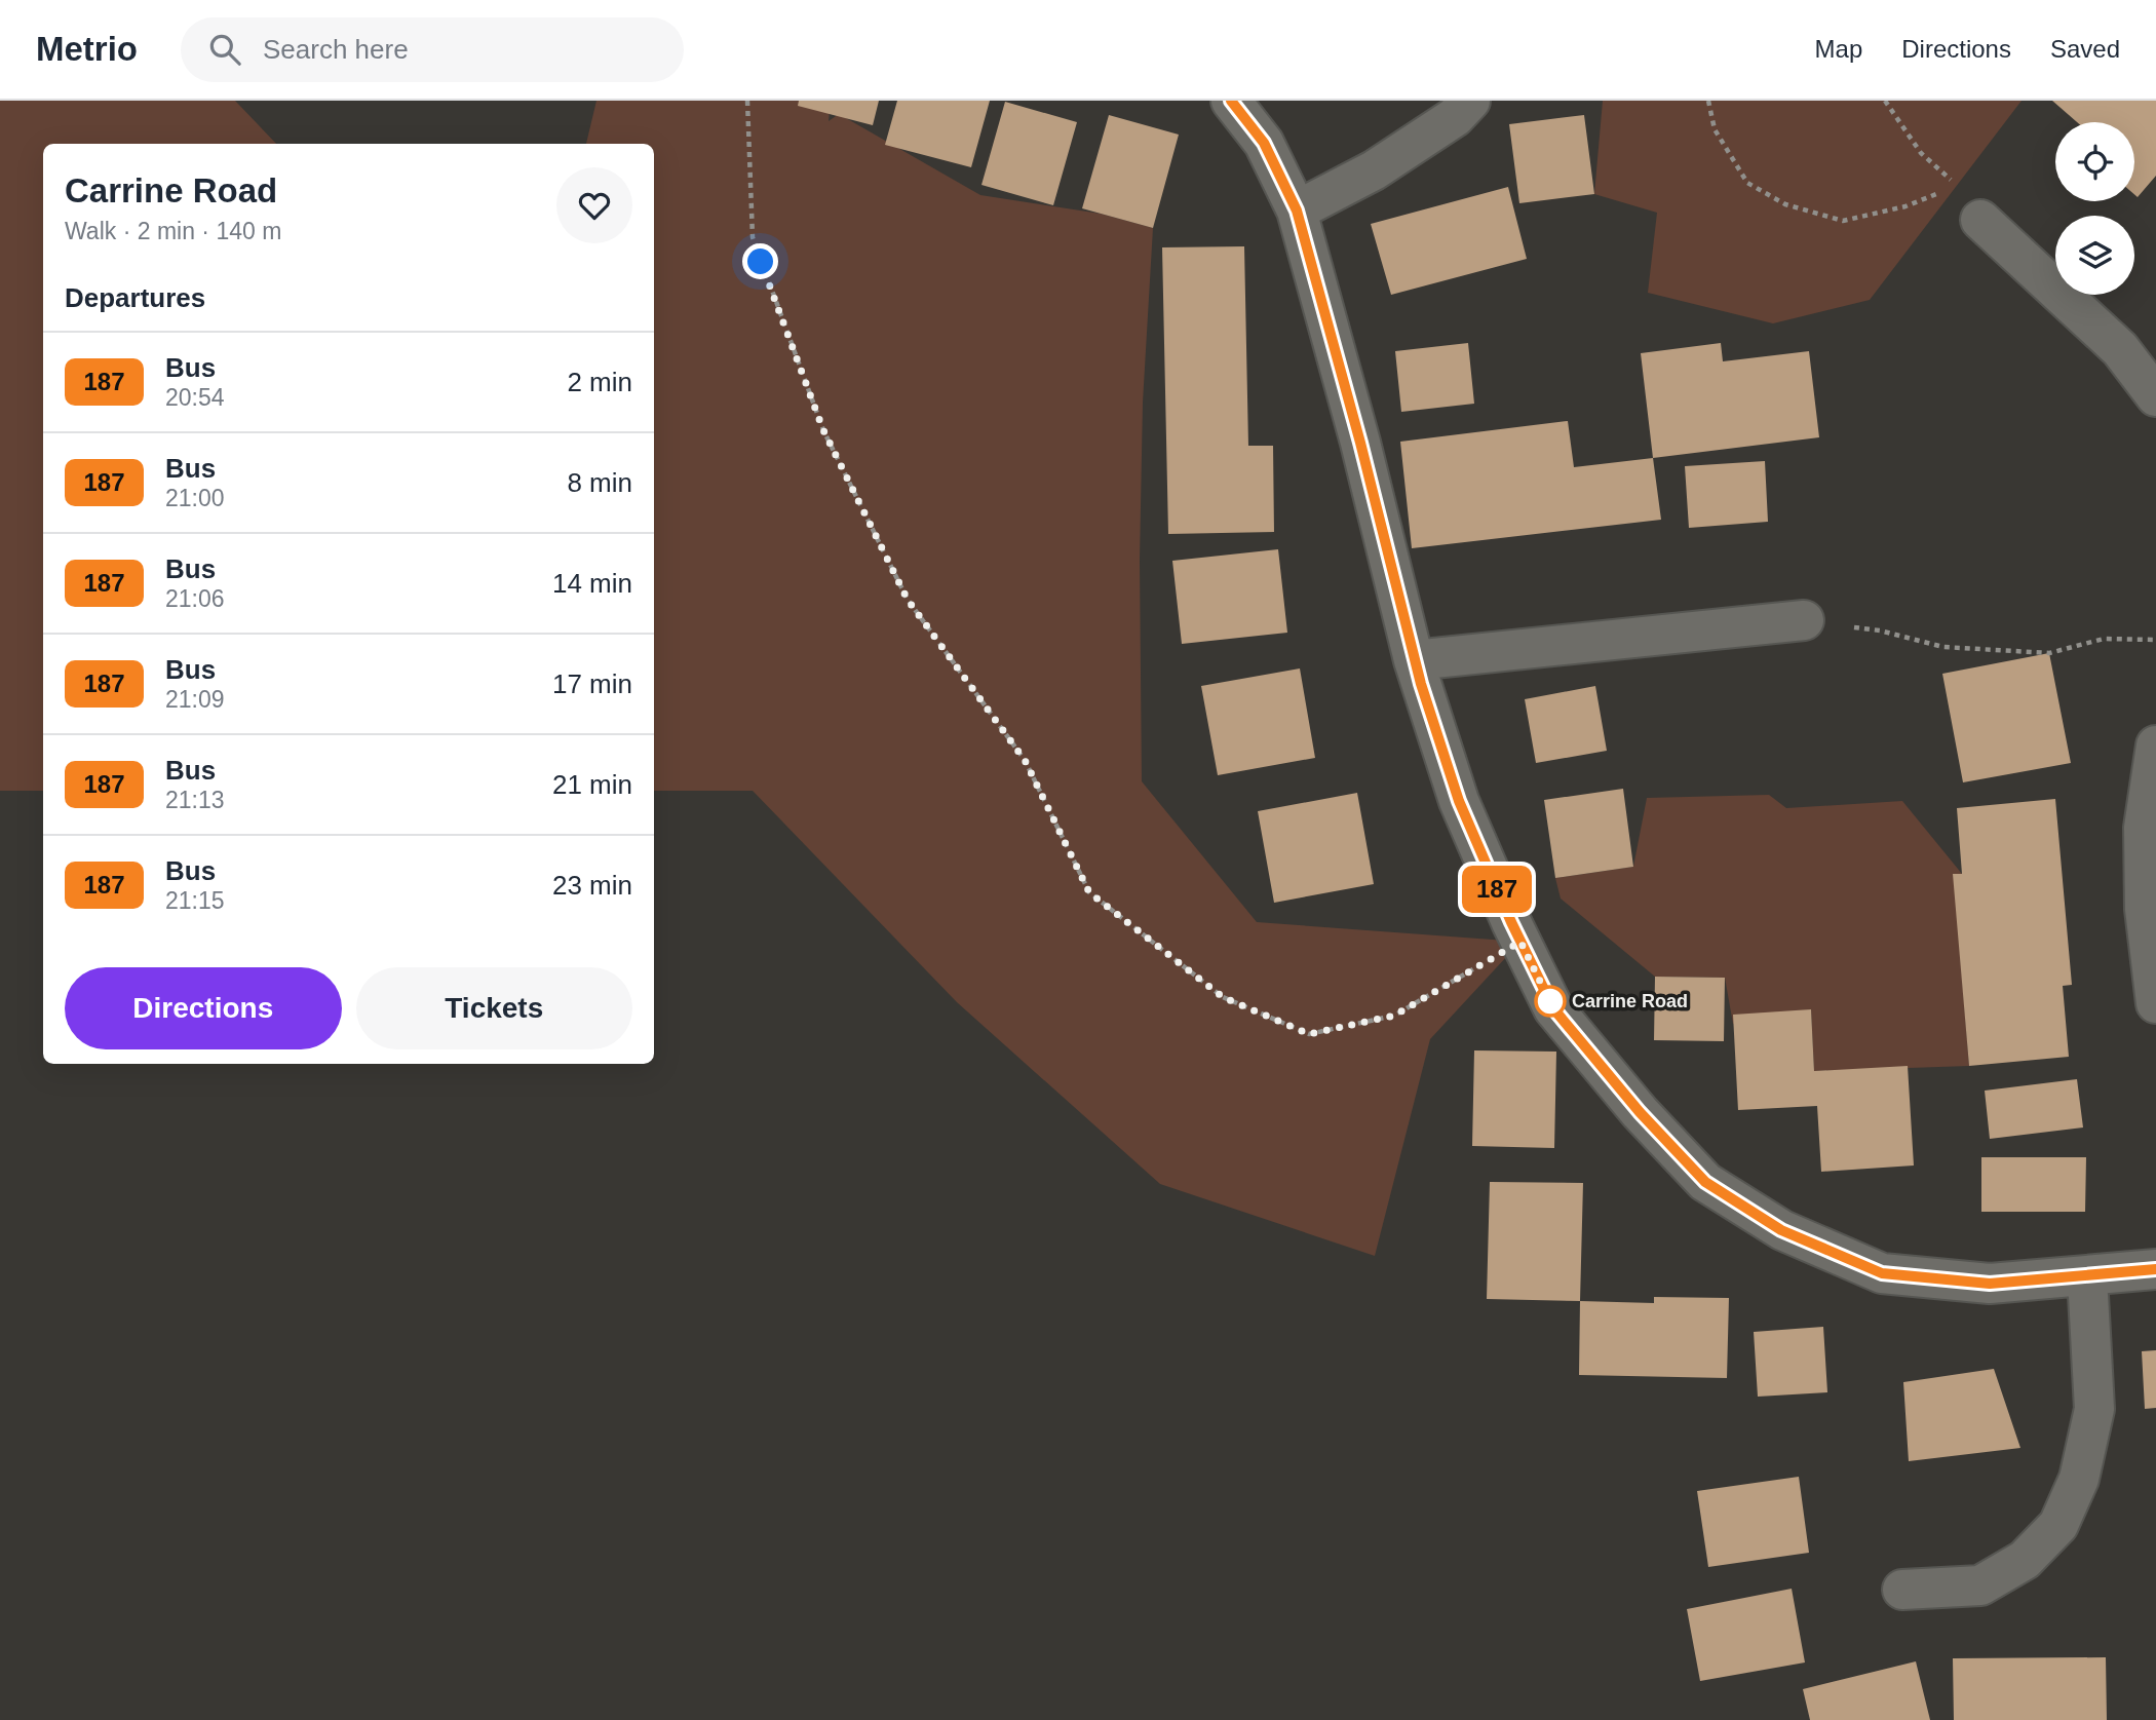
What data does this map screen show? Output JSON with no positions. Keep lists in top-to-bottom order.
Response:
{
  "places": ["Carrine Road"],
  "lines": ["bus line 187"],
  "page": {
    "header": "Metrio",
    "search": "Search here",
    "nav": ["Map", "Directions", "Saved"],
    "on_map": "187",
    "heading": [
      ["Carrine Road", "Walk · 2 min · 140 m"],
      "Departures"
    ],
    "list": [
      {
        "mark": "187",
        "name": "Bus",
        "note": "20:54",
        "value": "2 min"
      },
      {
        "mark": "187",
        "name": "Bus",
        "note": "21:00",
        "value": "8 min"
      },
      {
        "mark": "187",
        "name": "Bus",
        "note": "21:06",
        "value": "14 min"
      },
      {
        "mark": "187",
        "name": "Bus",
        "note": "21:09",
        "value": "17 min"
      },
      {
        "mark": "187",
        "name": "Bus",
        "note": "21:13",
        "value": "21 min"
      },
      {
        "mark": "187",
        "name": "Bus",
        "note": "21:15",
        "value": "23 min"
      }
    ],
    "buttons": ["Directions", "Tickets"]
  }
}
